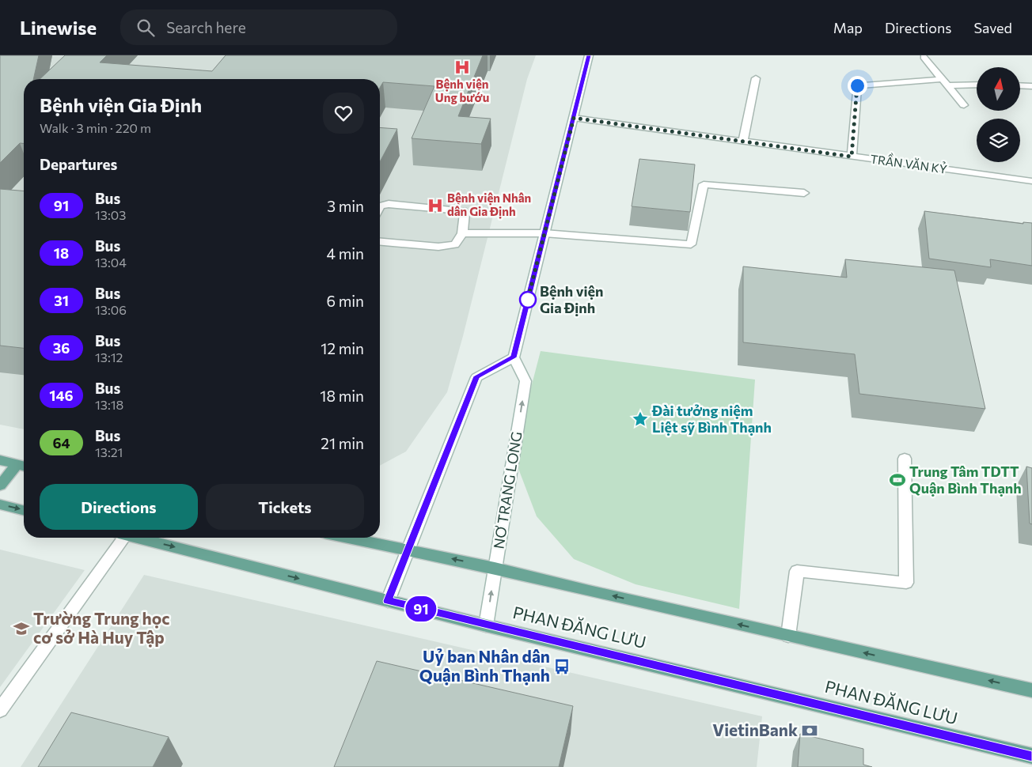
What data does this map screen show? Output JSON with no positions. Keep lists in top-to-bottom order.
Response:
{
  "streets": {
    "main road": ["PHAN ĐĂNG LƯU"],
    "street": ["TRẦN VĂN KỶ", "NƠ TRANG LONG"]
  },
  "crossings": [
    ["NƠ TRANG LONG", "PHAN ĐĂNG LƯU"]
  ],
  "one_way": ["NƠ TRANG LONG"],
  "places": {
    "hospital": ["Bệnh viện Ung bướu", "Bệnh viện Nhân dân Gia Định"],
    "other": ["Bệnh viện Gia Định"],
    "place": ["Đài tưởng niệm Liệt sỹ Bình Thạnh"],
    "sports": ["Trung Tâm TDTT Quận Bình Thạnh"],
    "school or university": ["Trường Trung học cơ sở Hà Huy Tập"],
    "bus stop": ["Uỷ ban Nhân dân Quận Bình Thạnh"],
    "bank": ["VietinBank"]
  },
  "lines": ["bus line 91"],
  "north": "top",
  "page": {
    "header": "Linewise",
    "search": "Search here",
    "nav": ["Map", "Directions", "Saved"],
    "on_map": "91",
    "heading": [
      ["Bệnh viện Gia Định", "Walk · 3 min · 220 m"],
      "Departures"
    ],
    "list": [
      {
        "mark": "91",
        "name": "Bus",
        "note": "13:03",
        "value": "3 min"
      },
      {
        "mark": "18",
        "name": "Bus",
        "note": "13:04",
        "value": "4 min"
      },
      {
        "mark": "31",
        "name": "Bus",
        "note": "13:06",
        "value": "6 min"
      },
      {
        "mark": "36",
        "name": "Bus",
        "note": "13:12",
        "value": "12 min"
      },
      {
        "mark": "146",
        "name": "Bus",
        "note": "13:18",
        "value": "18 min"
      },
      {
        "mark": "64",
        "name": "Bus",
        "note": "13:21",
        "value": "21 min"
      }
    ],
    "buttons": ["Directions", "Tickets"]
  }
}
